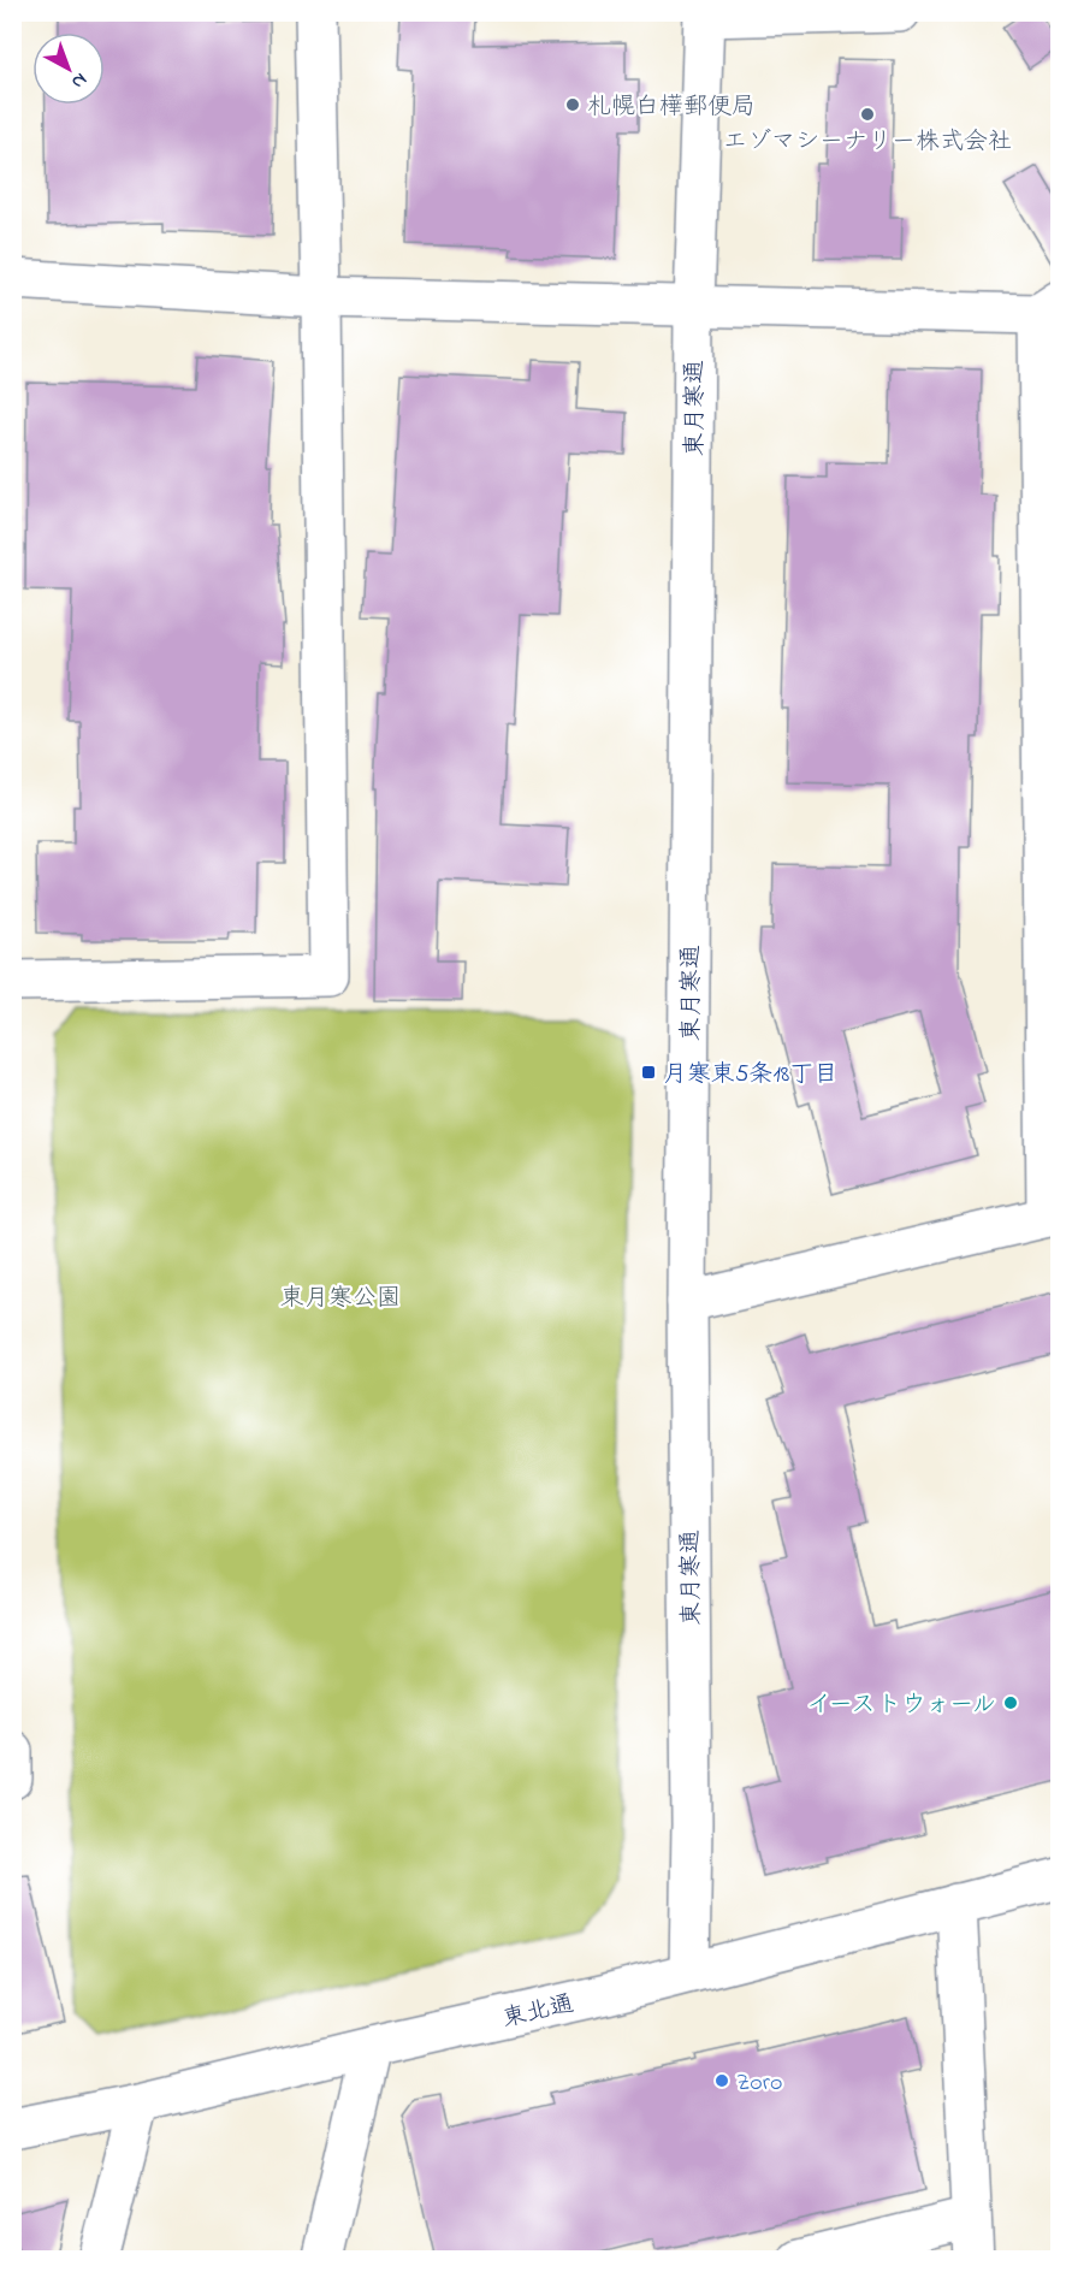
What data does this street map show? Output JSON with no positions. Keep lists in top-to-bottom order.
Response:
{
  "streets": {
    "street": ["東月寒通", "東北通"]
  },
  "crossings": [
    ["東月寒通", "東北通"]
  ],
  "parks": ["東月寒公園"],
  "places": {
    "other": [
      "札幌白樺郵便局",
      "エゾマシーナリー株式会社",
      "イーストウォール",
      "Zoro"
    ],
    "transit": ["月寒東5条18丁目"]
  },
  "north": "bottom right"
}
